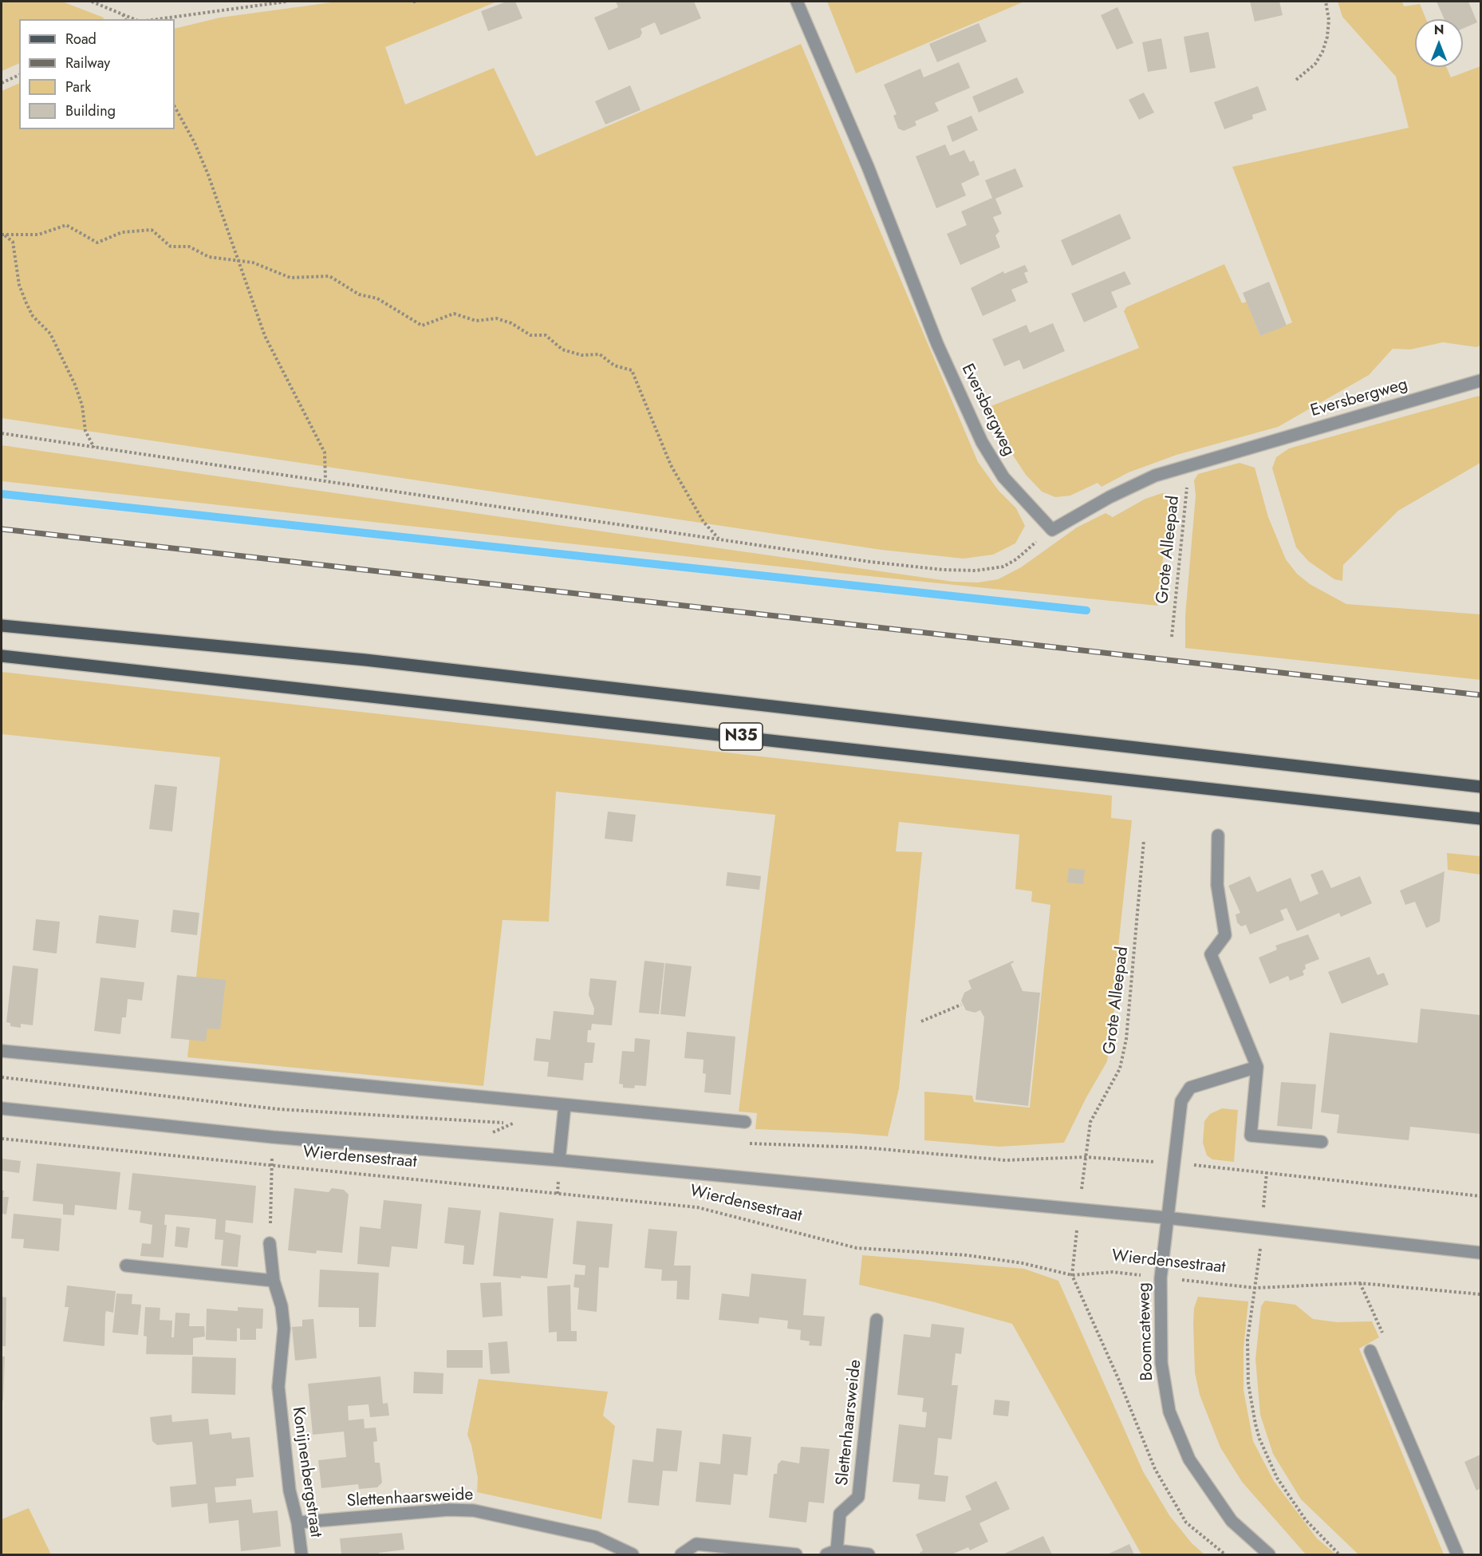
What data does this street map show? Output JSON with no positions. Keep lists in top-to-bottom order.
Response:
{
  "streets": {
    "main road": ["N35"],
    "street": [
      "Eversbergweg",
      "Wierdensestraat",
      "Boomcateweg",
      "Slettenhaarsweide",
      "Konijnenbergstraat"
    ],
    "path": ["Grote Alleepad"]
  },
  "crossings": [
    ["Eversbergweg", "Grote Alleepad"],
    ["Wierdensestraat", "Boomcateweg"],
    ["Slettenhaarsweide", "Konijnenbergstraat"]
  ],
  "legend": [
    "Road",
    "Railway",
    "Park",
    "Building"
  ],
  "north": "top"
}
